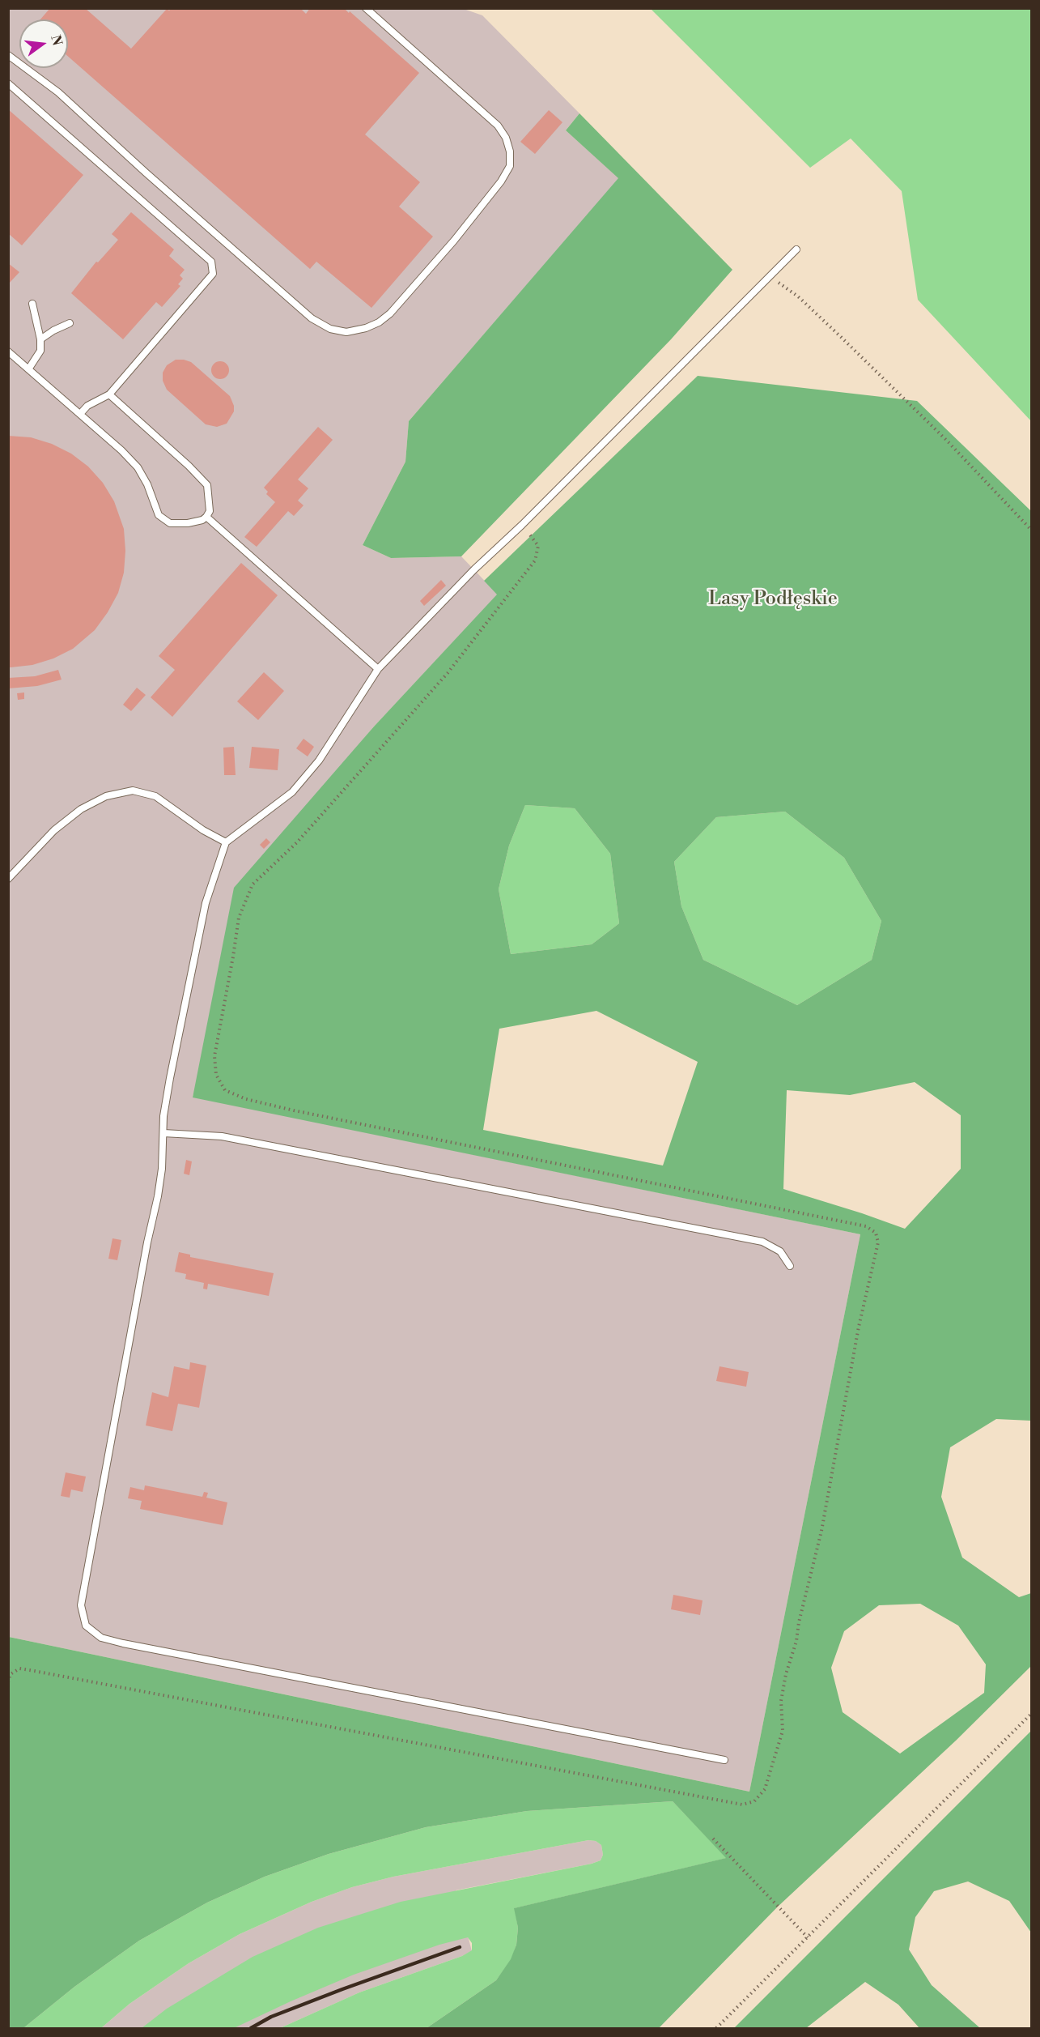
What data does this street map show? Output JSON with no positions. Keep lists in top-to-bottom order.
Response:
{
  "parks": ["Lasy Podłęskie"],
  "north": "right"
}
